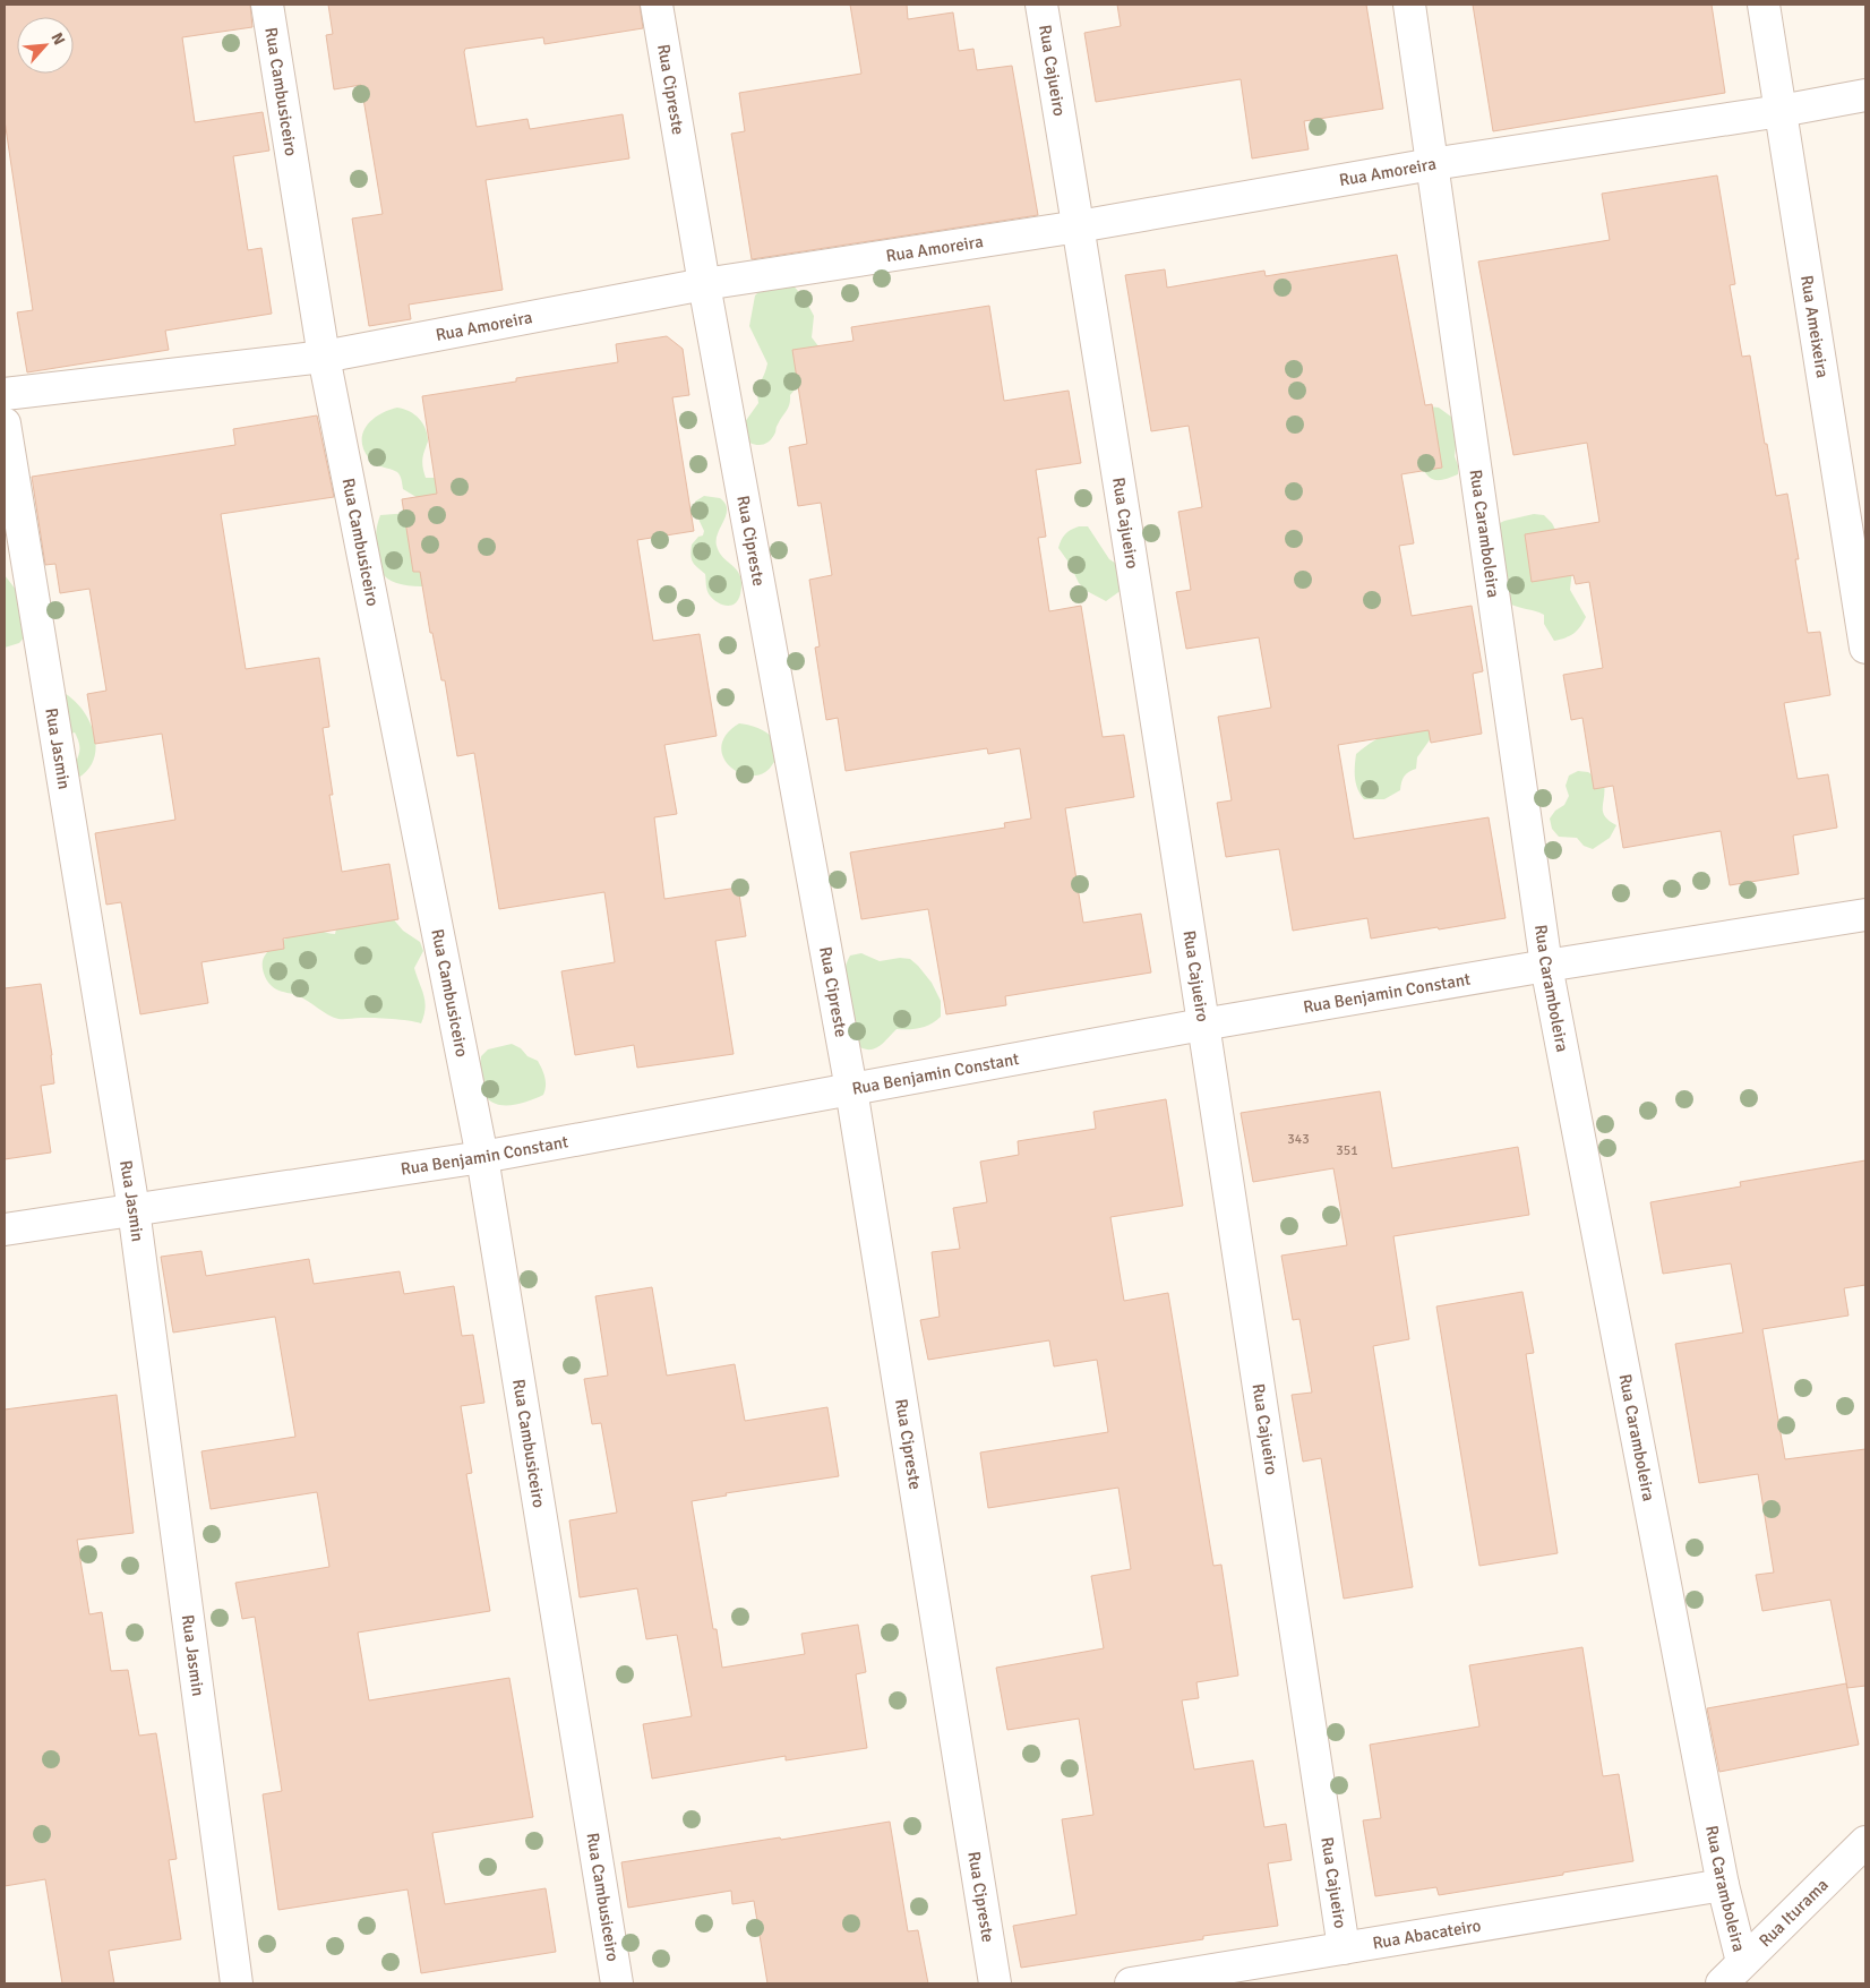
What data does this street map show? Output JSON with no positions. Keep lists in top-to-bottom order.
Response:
{
  "streets": {
    "street": [
      "Rua Cajueiro",
      "Rua Cipreste",
      "Rua Cambusiceiro",
      "Rua Amoreira",
      "Rua Ameixeira",
      "Rua Caramboleira",
      "Rua Jasmin",
      "Rua Benjamin Constant",
      "Rua Iturama",
      "Rua Abacateiro"
    ]
  },
  "crossings": [
    ["Rua Cajueiro", "Rua Amoreira"],
    ["Rua Cajueiro", "Rua Benjamin Constant"],
    ["Rua Cajueiro", "Rua Abacateiro"],
    ["Rua Cipreste", "Rua Amoreira"],
    ["Rua Cipreste", "Rua Benjamin Constant"],
    ["Rua Cambusiceiro", "Rua Amoreira"],
    ["Rua Cambusiceiro", "Rua Benjamin Constant"],
    ["Rua Amoreira", "Rua Ameixeira"],
    ["Rua Amoreira", "Rua Caramboleira"],
    ["Rua Caramboleira", "Rua Benjamin Constant"],
    ["Rua Caramboleira", "Rua Iturama"],
    ["Rua Caramboleira", "Rua Abacateiro"],
    ["Rua Jasmin", "Rua Benjamin Constant"]
  ],
  "house_numbers": ["343", "351"],
  "north": "top right"
}
